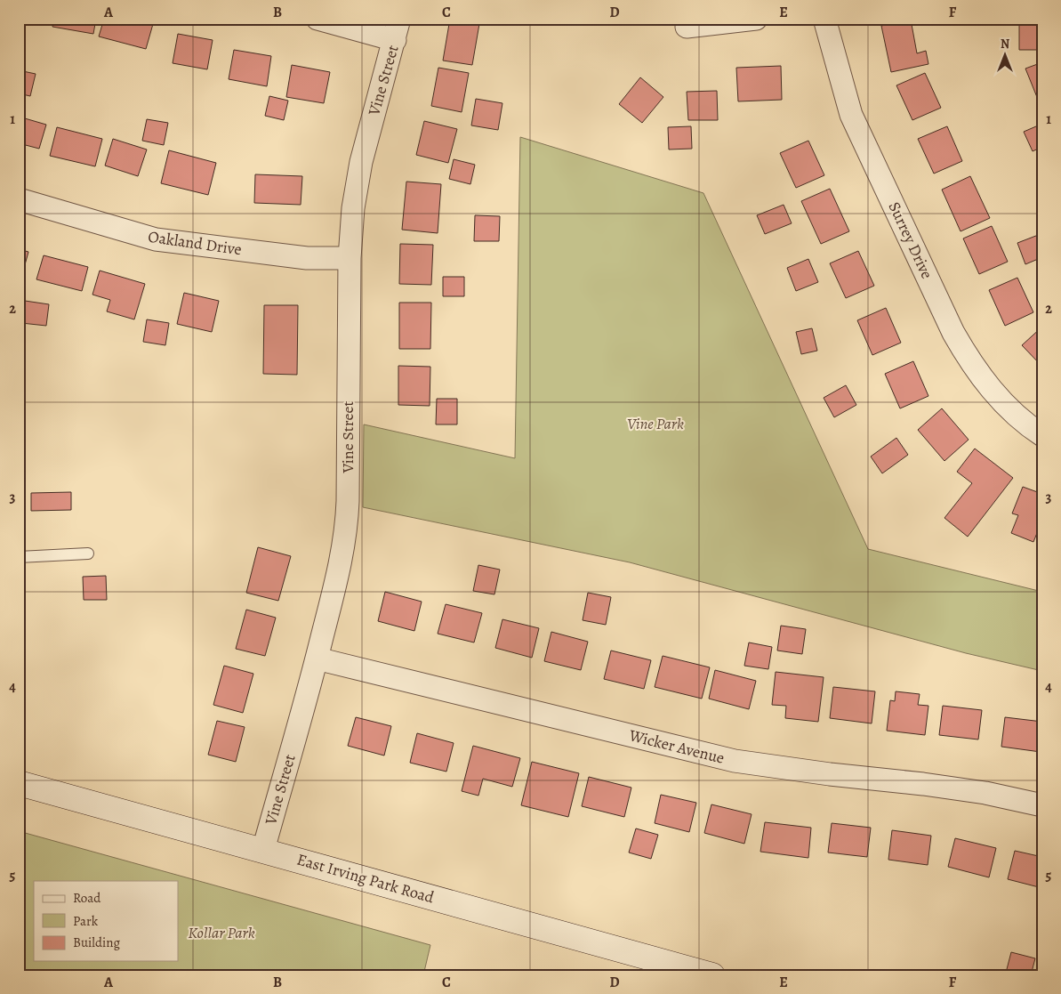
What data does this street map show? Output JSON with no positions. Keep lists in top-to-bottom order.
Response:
{
  "streets": {
    "main road": ["East Irving Park Road"],
    "street": [
      "Vine Street",
      "Surrey Drive",
      "Oakland Drive",
      "Wicker Avenue"
    ]
  },
  "crossings": [
    ["Vine Street", "Oakland Drive"],
    ["Vine Street", "Wicker Avenue"],
    ["Vine Street", "East Irving Park Road"]
  ],
  "parks": ["Vine Park", "Kollar Park"],
  "legend": ["Road", "Park", "Building"],
  "north": "top",
  "grid": {
    "columns": [
      "A",
      "B",
      "C",
      "D",
      "E",
      "F"
    ],
    "rows": [
      "1",
      "2",
      "3",
      "4",
      "5"
    ]
  }
}
